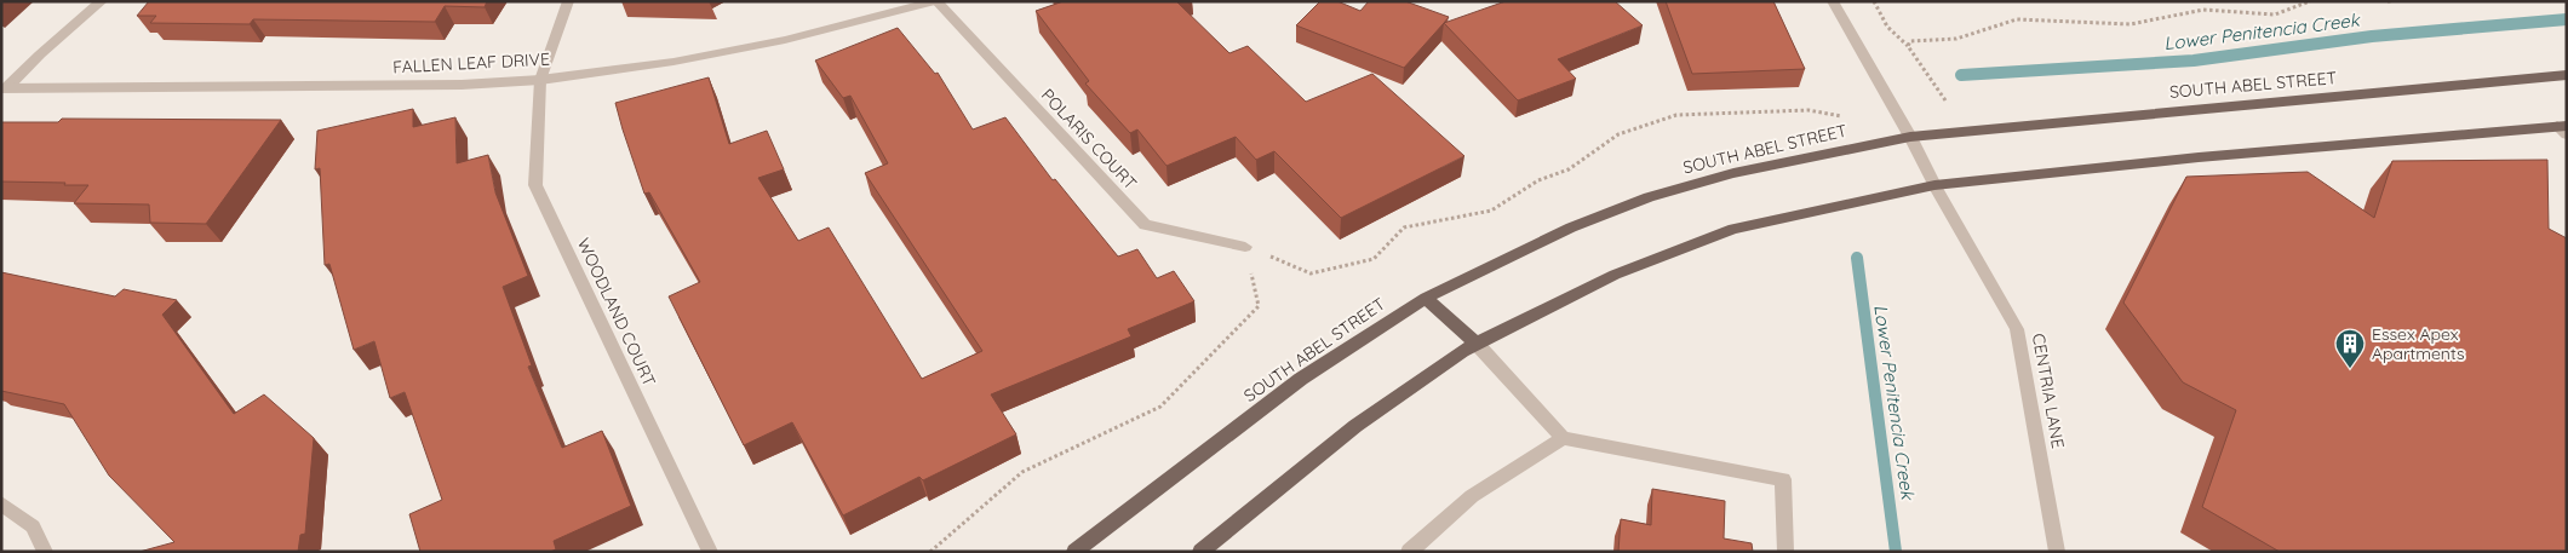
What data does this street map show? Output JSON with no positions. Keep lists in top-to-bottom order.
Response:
{
  "streets": {
    "main road": ["SOUTH ABEL STREET"],
    "street": [
      "FALLEN LEAF DRIVE",
      "POLARIS COURT",
      "WOODLAND COURT",
      "CENTRIA LANE"
    ]
  },
  "crossings": [
    ["FALLEN LEAF DRIVE", "POLARIS COURT"],
    ["FALLEN LEAF DRIVE", "WOODLAND COURT"],
    ["SOUTH ABEL STREET", "CENTRIA LANE"]
  ],
  "water": ["Lower Penitencia Creek"],
  "places": {
    "building": ["Essex Apex Apartments"]
  }
}
